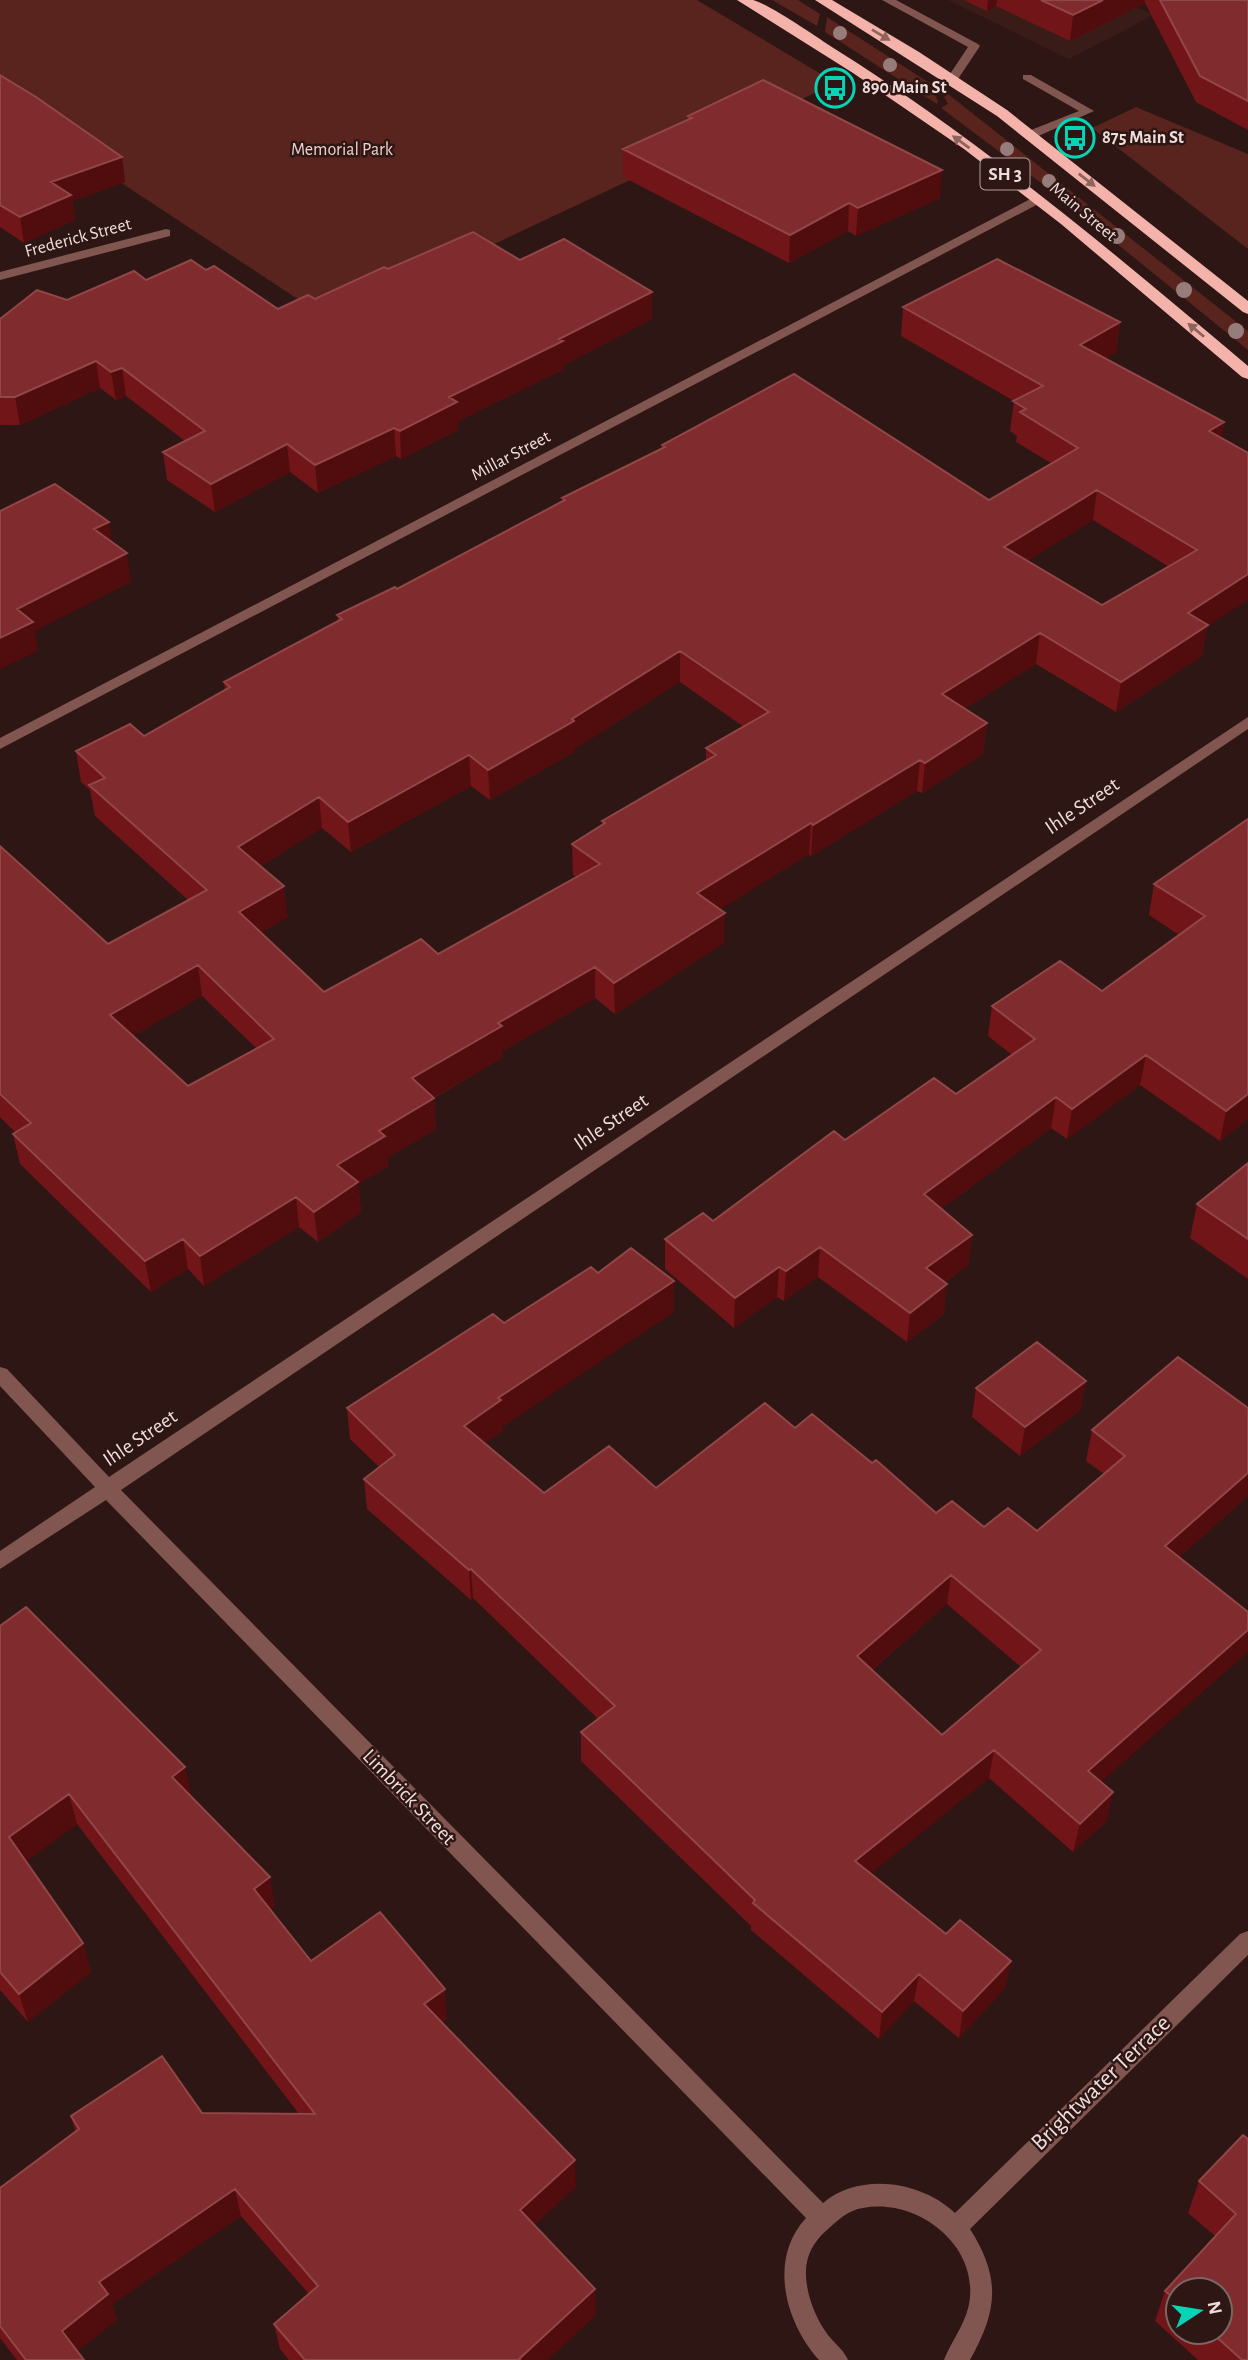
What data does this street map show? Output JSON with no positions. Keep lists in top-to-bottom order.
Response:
{
  "streets": {
    "highway": ["SH 3", "Main Street"],
    "street": [
      "Frederick Street",
      "Millar Street",
      "Ihle Street",
      "Limbrick Street",
      "Brightwater Terrace"
    ]
  },
  "crossings": [
    ["Main Street", "Millar Street"],
    ["Ihle Street", "Limbrick Street"]
  ],
  "parks": ["Memorial Park"],
  "places": {
    "bus stop": ["890 Main St", "875 Main St"]
  },
  "north": "right"
}
